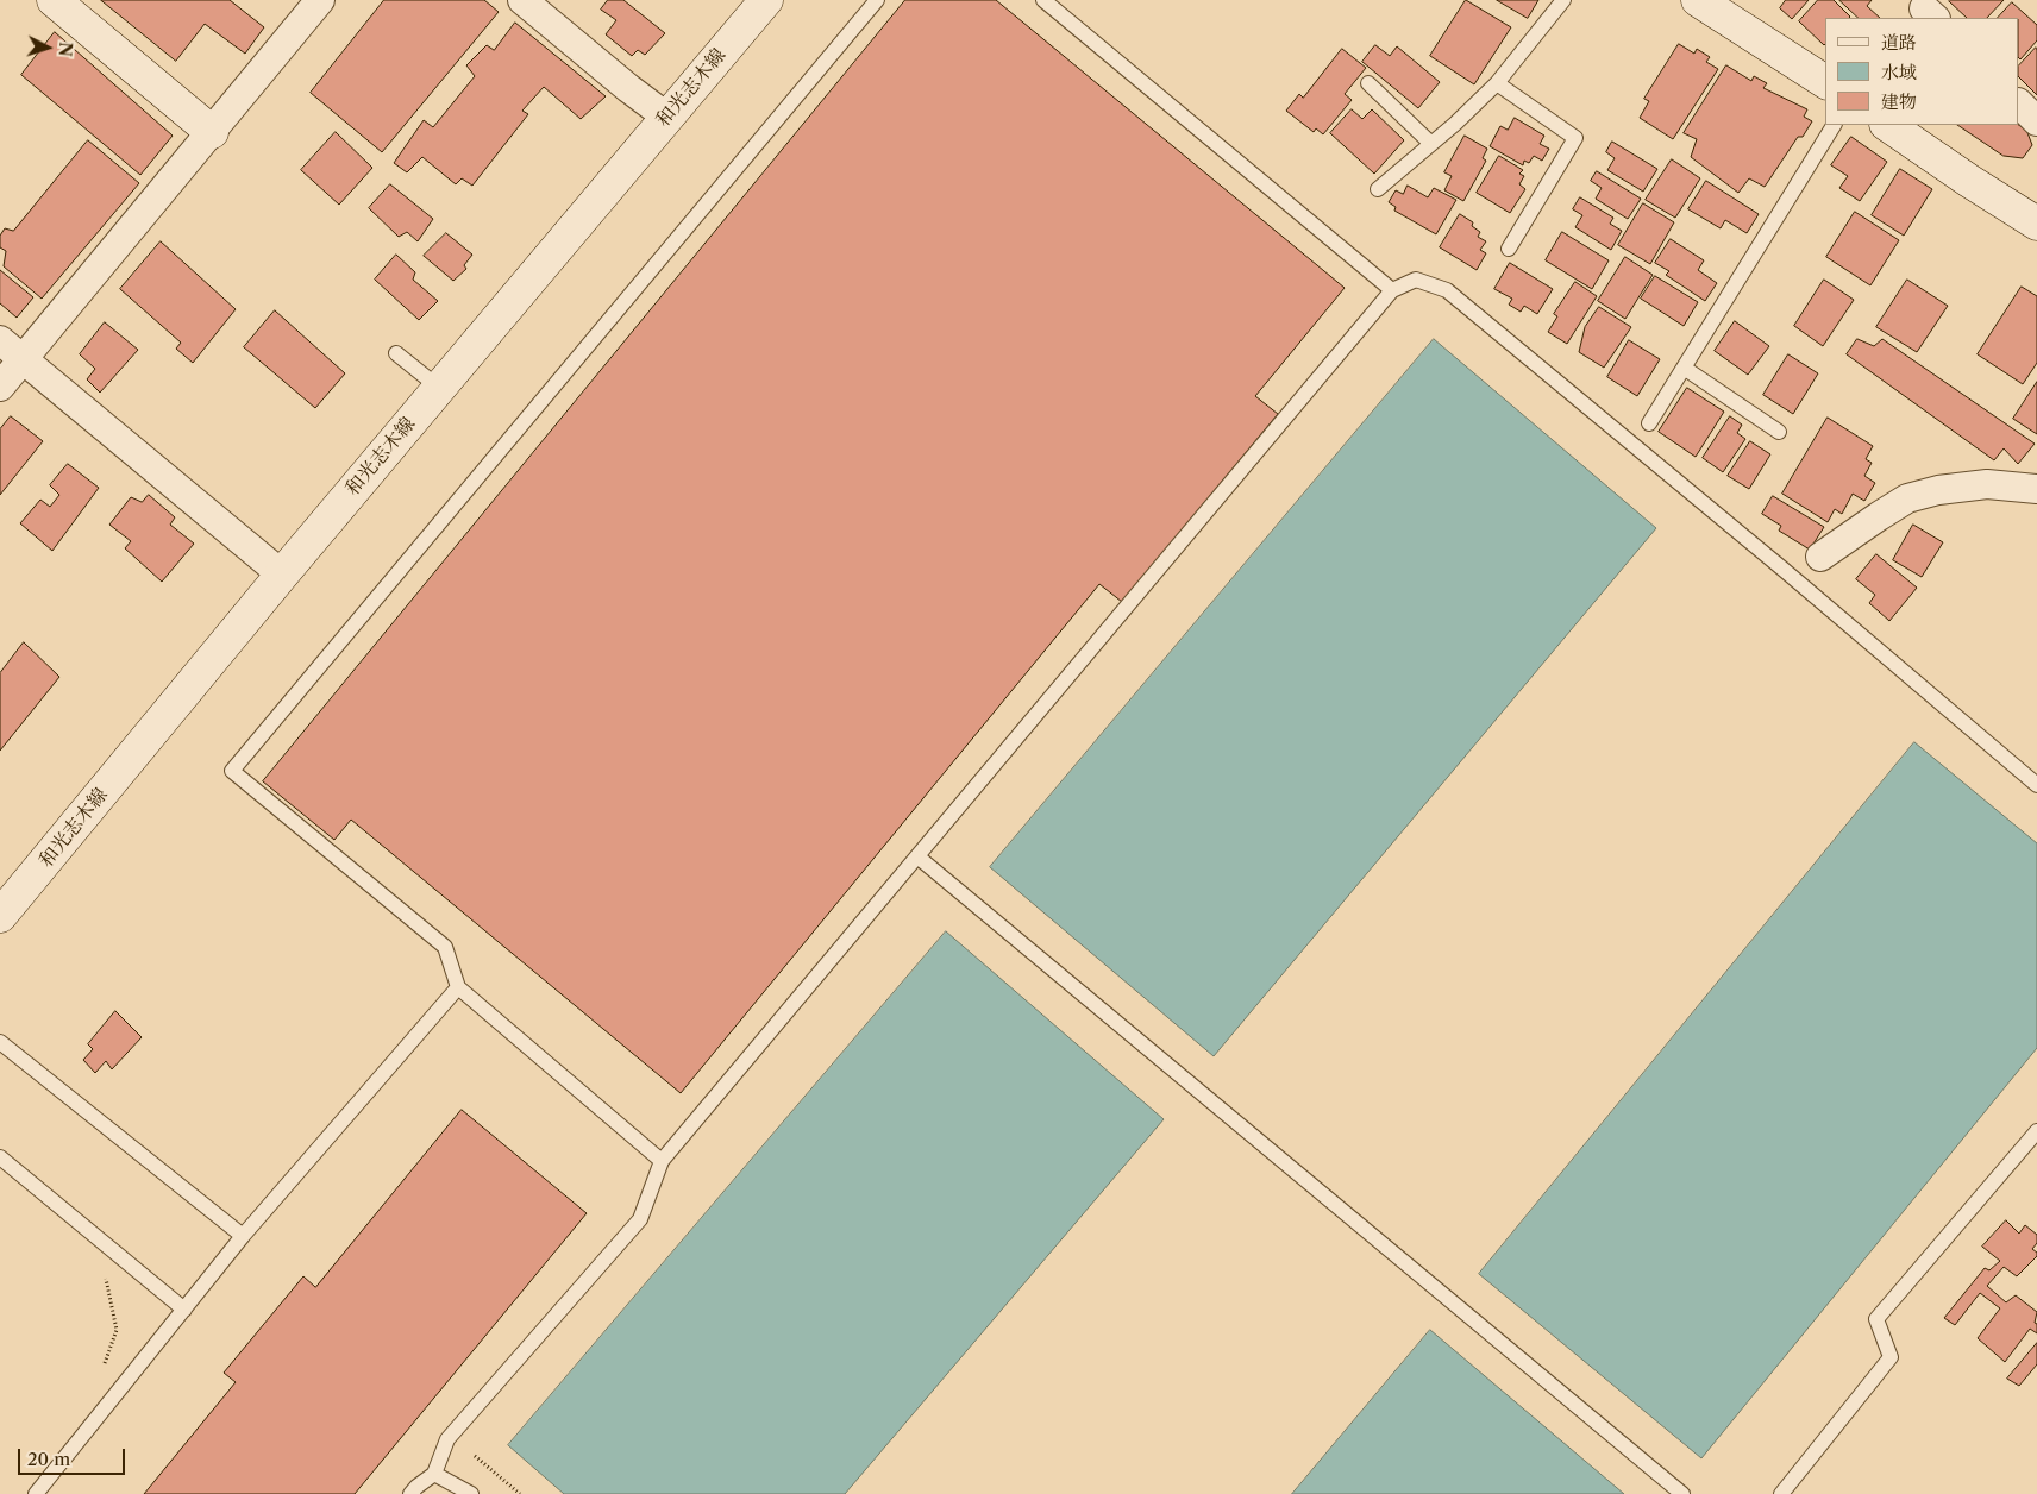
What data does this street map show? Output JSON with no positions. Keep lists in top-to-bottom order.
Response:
{
  "streets": {
    "main road": ["和光志木線"]
  },
  "legend": ["道路", "水域", "建物"],
  "scale_bar": "20 m",
  "north": "right"
}
